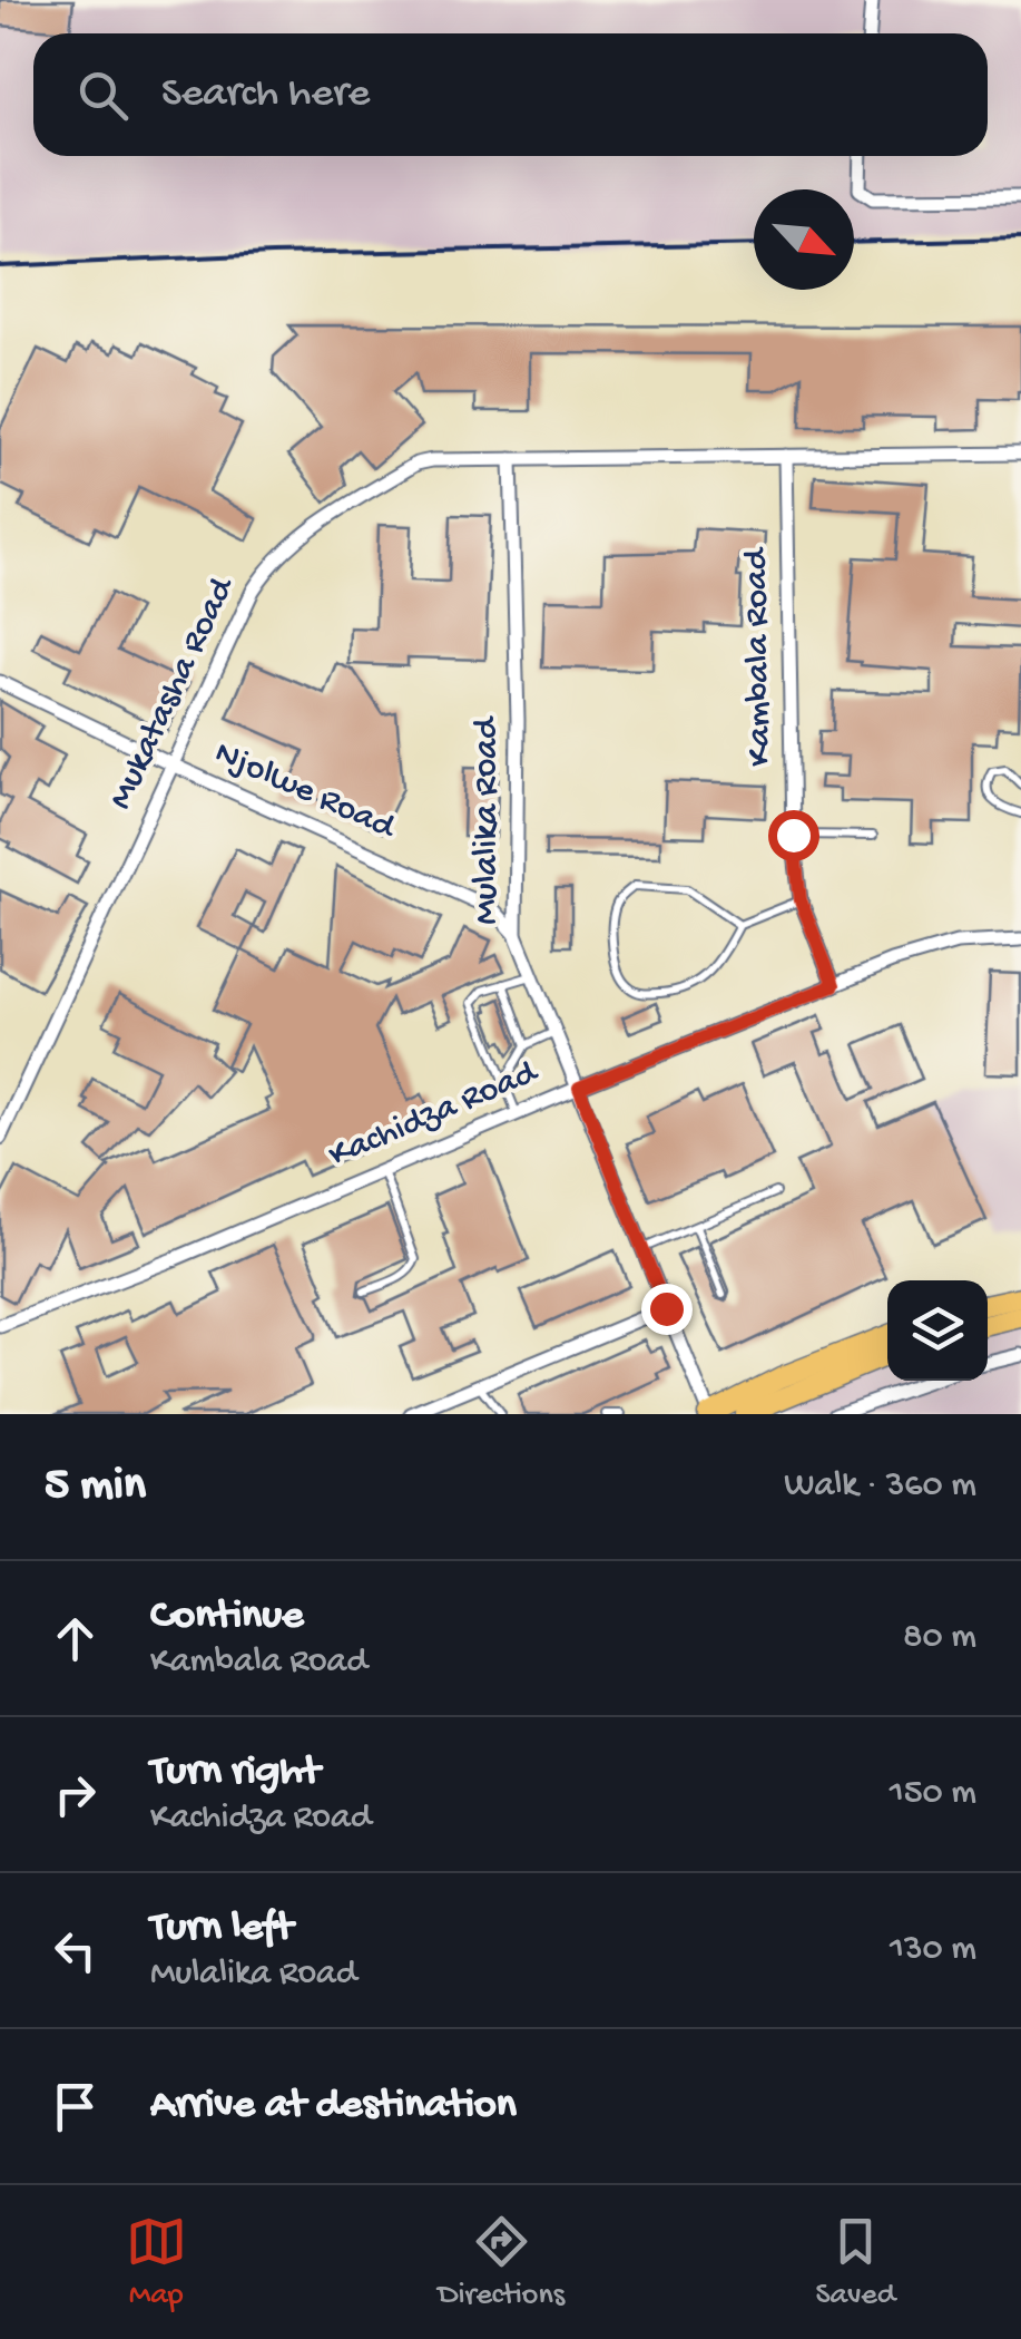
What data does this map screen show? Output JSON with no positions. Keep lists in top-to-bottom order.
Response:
{
  "streets": {
    "street": [
      "Kambala Road",
      "Mukatasha Road",
      "Njolwe Road",
      "Mulalika Road",
      "Kachidza Road"
    ]
  },
  "crossings": [
    ["Kambala Road", "Mukatasha Road"],
    ["Kambala Road", "Kachidza Road"],
    ["Mukatasha Road", "Njolwe Road"],
    ["Mukatasha Road", "Mulalika Road"],
    ["Njolwe Road", "Mulalika Road"],
    ["Mulalika Road", "Kachidza Road"]
  ],
  "north": "bottom right",
  "page": {
    "search": "Search here",
    "heading": ["5 min", "Walk · 360 m"],
    "list": [
      ["Continue", "Kambala Road", "80 m"],
      ["Turn right", "Kachidza Road", "150 m"],
      ["Turn left", "Mulalika Road", "130 m"],
      "Arrive at destination"
    ],
    "nav": ["Map", "Directions", "Saved"]
  }
}
